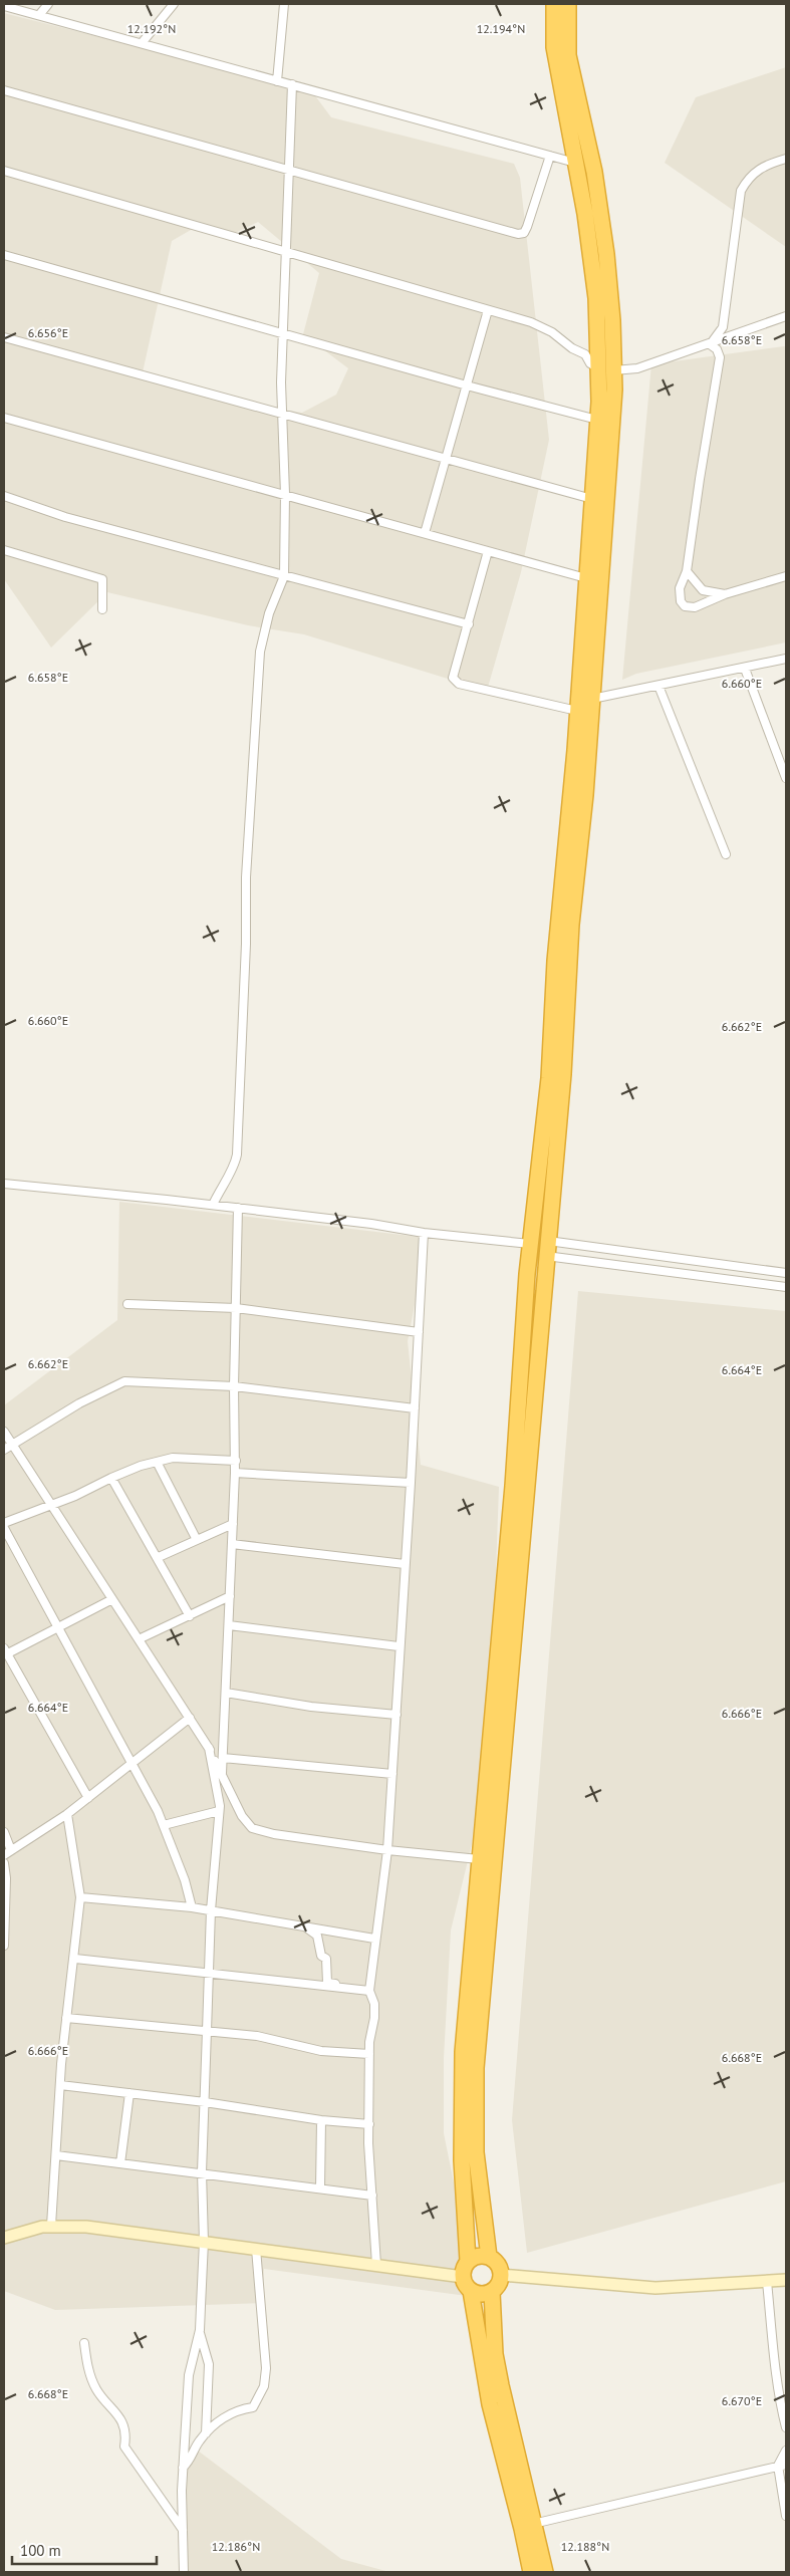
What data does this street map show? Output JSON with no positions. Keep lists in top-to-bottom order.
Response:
{
  "scale_bar": "100 m",
  "coordinates": [
    "12.192°N",
    "12.194°N",
    "6.656°E",
    "6.658°E",
    "6.660°E",
    "6.662°E",
    "6.664°E",
    "6.666°E",
    "6.668°E",
    "6.670°E",
    "12.186°N",
    "12.188°N"
  ]
}
